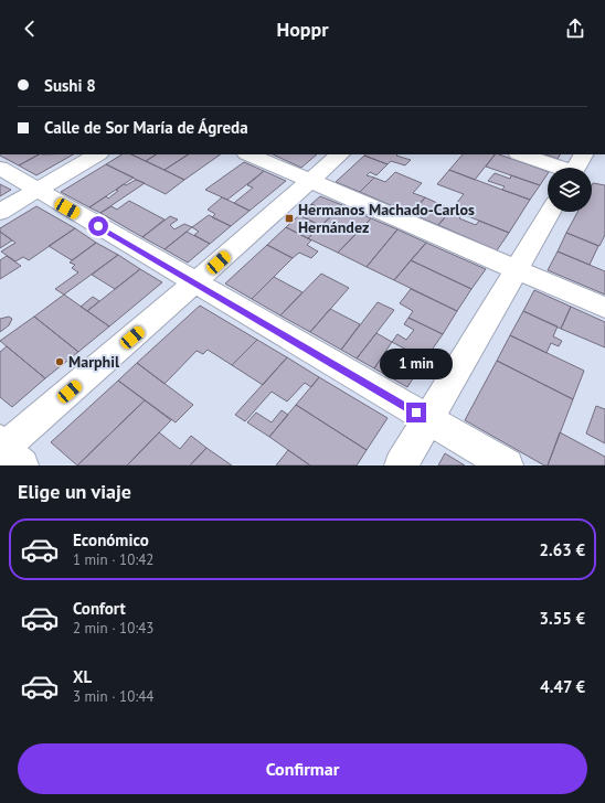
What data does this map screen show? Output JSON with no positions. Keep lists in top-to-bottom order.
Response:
{
  "places": {
    "transit": ["Hermanos Machado-Carlos Hernández"],
    "other": ["Marphil"]
  },
  "page": {
    "header": "Hoppr",
    "banner": ["Sushi 8", "Calle de Sor María de Ágreda"],
    "bubble": "1 min",
    "heading": "Elige un viaje",
    "list": [
      {
        "name": "Económico",
        "note": "1 min · 10:42",
        "value": "2.63 €"
      },
      {
        "name": "Confort",
        "note": "2 min · 10:43",
        "value": "3.55 €"
      },
      {
        "name": "XL",
        "note": "3 min · 10:44",
        "value": "4.47 €"
      }
    ],
    "buttons": "Confirmar"
  }
}
